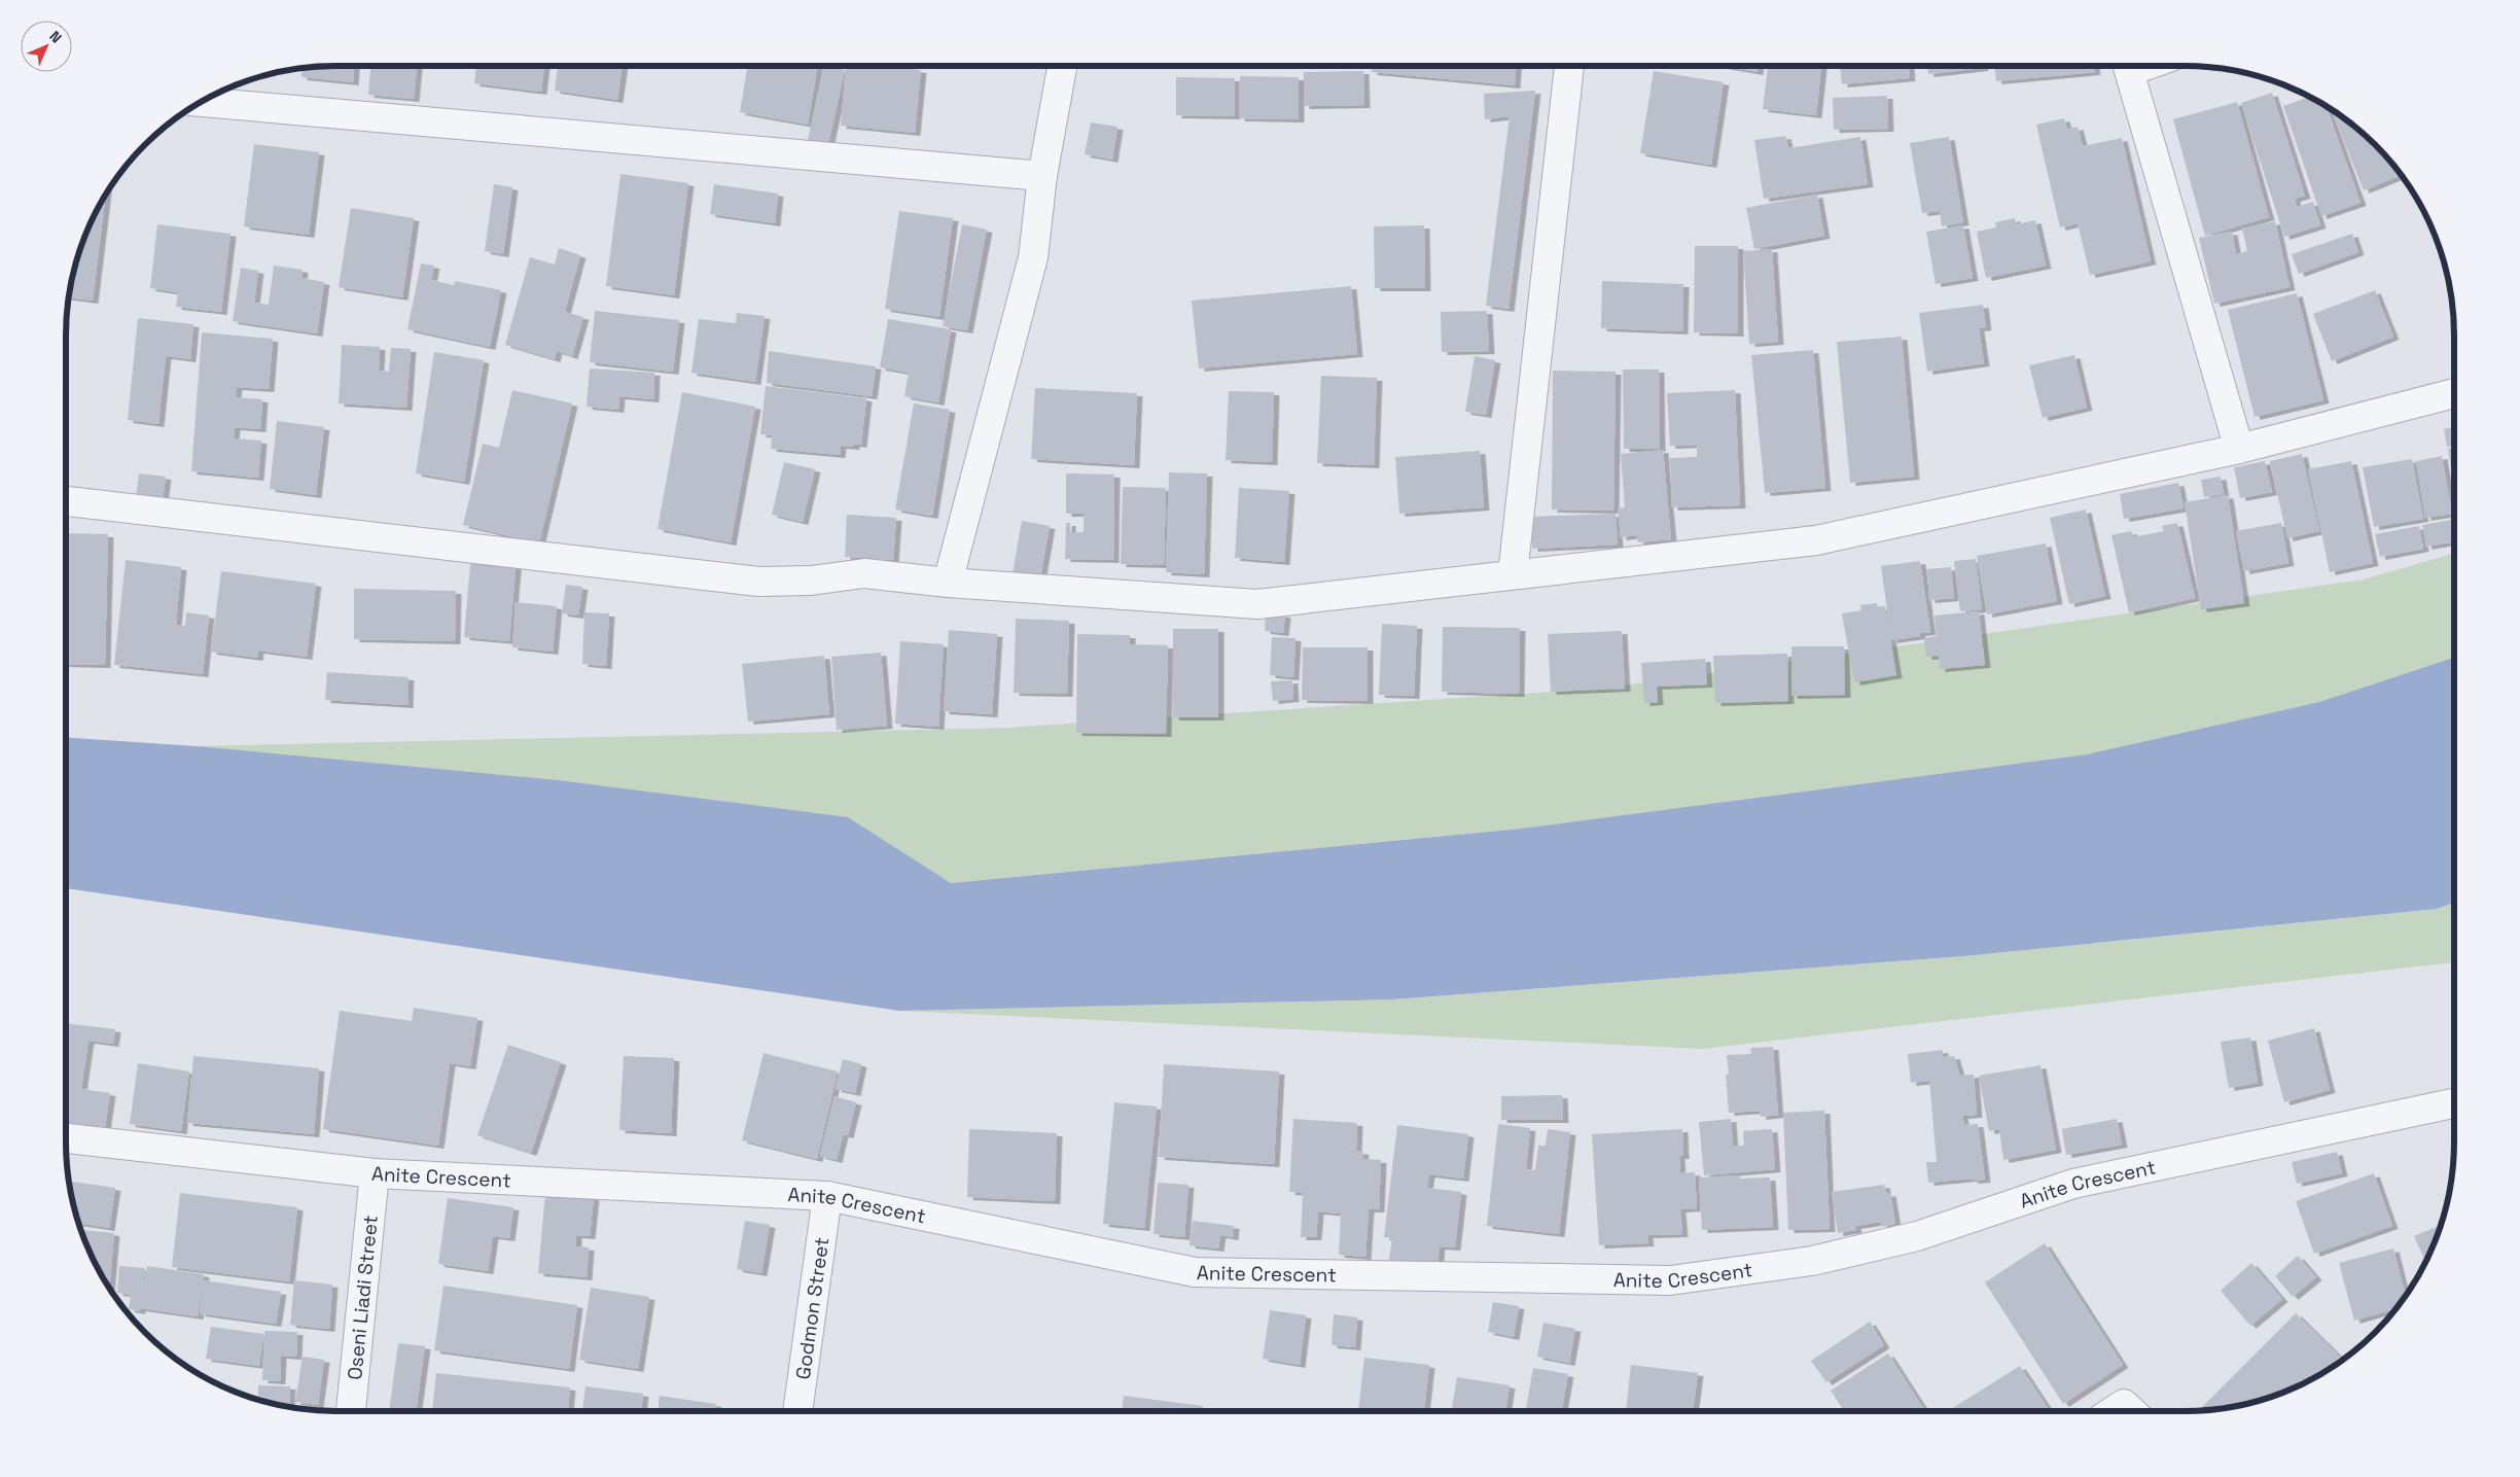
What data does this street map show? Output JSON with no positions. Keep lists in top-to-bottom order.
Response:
{
  "streets": {
    "street": ["Anite Crescent", "Oseni Liadi Street", "Godmon Street"]
  },
  "crossings": [
    ["Anite Crescent", "Oseni Liadi Street"],
    ["Anite Crescent", "Godmon Street"]
  ],
  "north": "top right"
}
